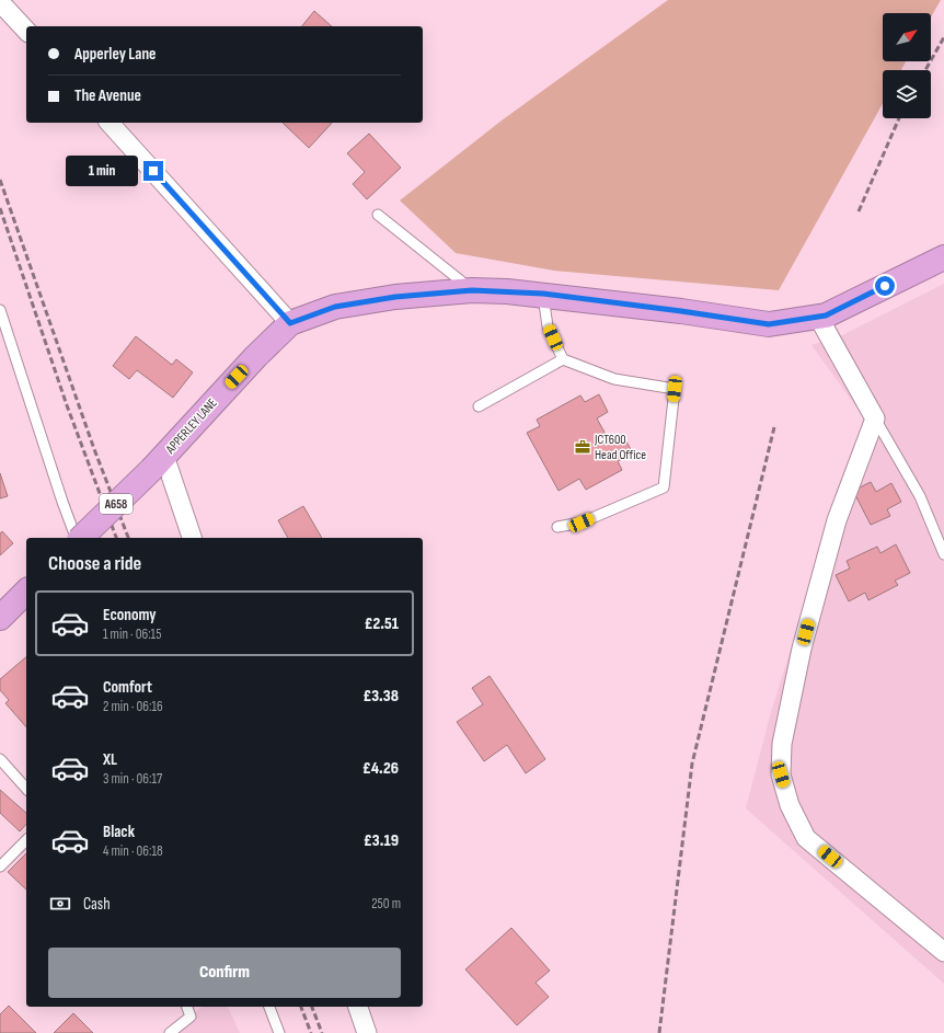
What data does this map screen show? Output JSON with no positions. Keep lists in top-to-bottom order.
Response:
{
  "streets": {
    "highway": ["APPERLEY LANE", "A658"]
  },
  "places": {
    "office": ["JCT600 Head Office"]
  },
  "north": "top right",
  "page": {
    "banner": ["Apperley Lane", "The Avenue"],
    "bubble": "1 min",
    "heading": "Choose a ride",
    "list": [
      {
        "name": "Economy",
        "note": "1 min · 06:15",
        "value": "£2.51"
      },
      {
        "name": "Comfort",
        "note": "2 min · 06:16",
        "value": "£3.38"
      },
      {
        "name": "XL",
        "note": "3 min · 06:17",
        "value": "£4.26"
      },
      {
        "name": "Black",
        "note": "4 min · 06:18",
        "value": "£3.19"
      }
    ],
    "pay": ["Cash", "250 m"],
    "buttons": "Confirm"
  }
}
